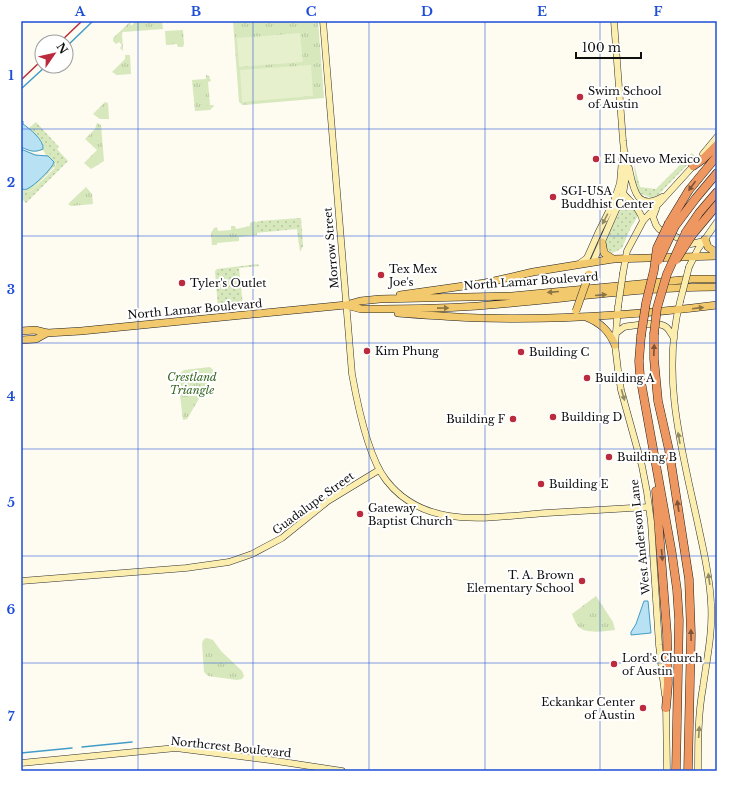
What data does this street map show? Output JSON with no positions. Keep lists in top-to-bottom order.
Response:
{
  "streets": {
    "main road": [
      "Morrow Street",
      "North Lamar Boulevard",
      "Guadalupe Street",
      "West Anderson Lane",
      "Northcrest Boulevard"
    ]
  },
  "crossings": [
    ["Morrow Street", "North Lamar Boulevard"],
    ["Morrow Street", "Guadalupe Street"]
  ],
  "parks": ["Crestland Triangle"],
  "places": [
    "Swim School of Austin",
    "El Nuevo Mexico",
    "SGI-USA Buddhist Center",
    "Tex Mex Joe's",
    "Tyler's Outlet",
    "Kim Phung",
    "Building C",
    "Building A",
    "Building D",
    "Building F",
    "Building B",
    "Building E",
    "Gateway Baptist Church",
    "T. A. Brown Elementary School",
    "Lord's Church of Austin",
    "Eckankar Center of Austin"
  ],
  "scale_bar": "100 m",
  "north": "top right",
  "grid": {
    "columns": [
      "A",
      "B",
      "C",
      "D",
      "E",
      "F"
    ],
    "rows": [
      "1",
      "2",
      "3",
      "4",
      "5",
      "6",
      "7"
    ]
  }
}
